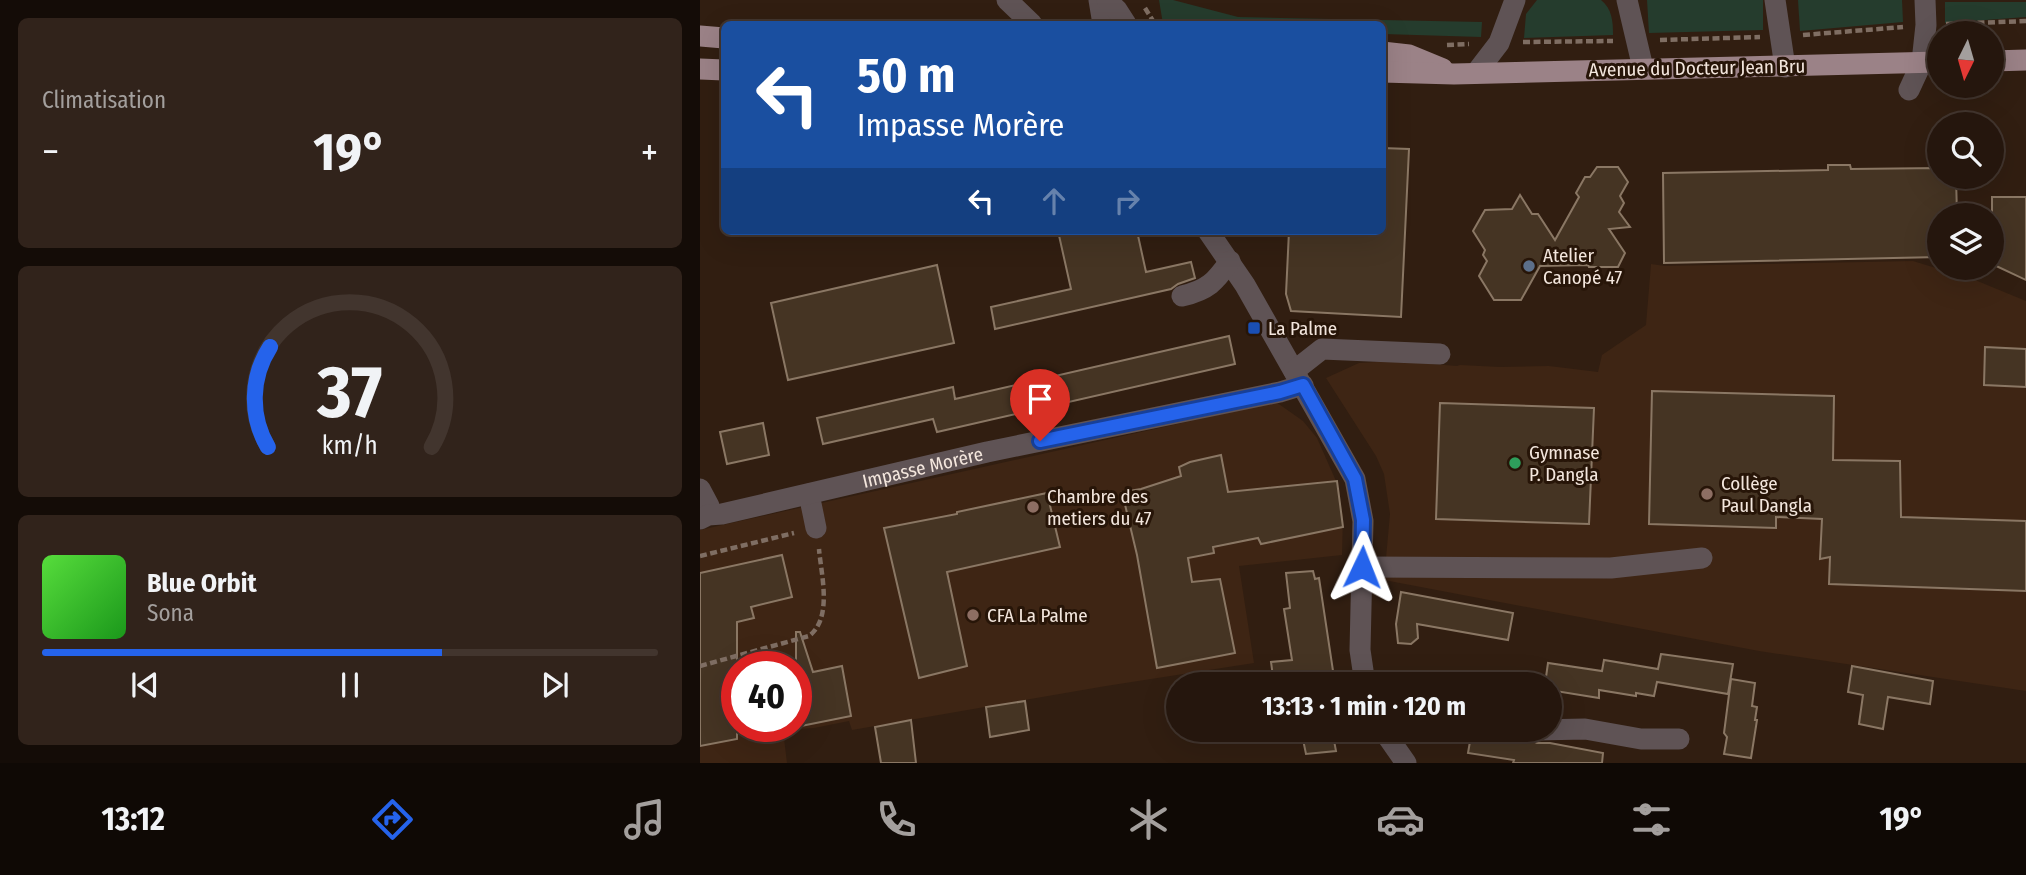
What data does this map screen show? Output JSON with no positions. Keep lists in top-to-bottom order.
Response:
{
  "streets": {
    "main road": ["Avenue du Docteur Jean Bru"],
    "street": ["Impasse Morère"]
  },
  "places": {
    "other": [
      "Atelier Canopé 47",
      "Gymnase P. Dangla",
      "Collège Paul Dangla",
      "Chambre des metiers du 47",
      "CFA La Palme"
    ],
    "transit": ["La Palme"]
  },
  "north": "bottom",
  "page": {
    "tile": "Climatisation",
    "turn": ["50 m", "Impasse Morère"],
    "heat": ["−", "19°", "+"],
    "song": ["Blue Orbit", "Sona"],
    "limit": "40",
    "trip": "13:13 · 1 min · 120 m",
    "tabs": ["13:12", "19°"],
    "gauge": ["37", "km/h"]
  }
}
